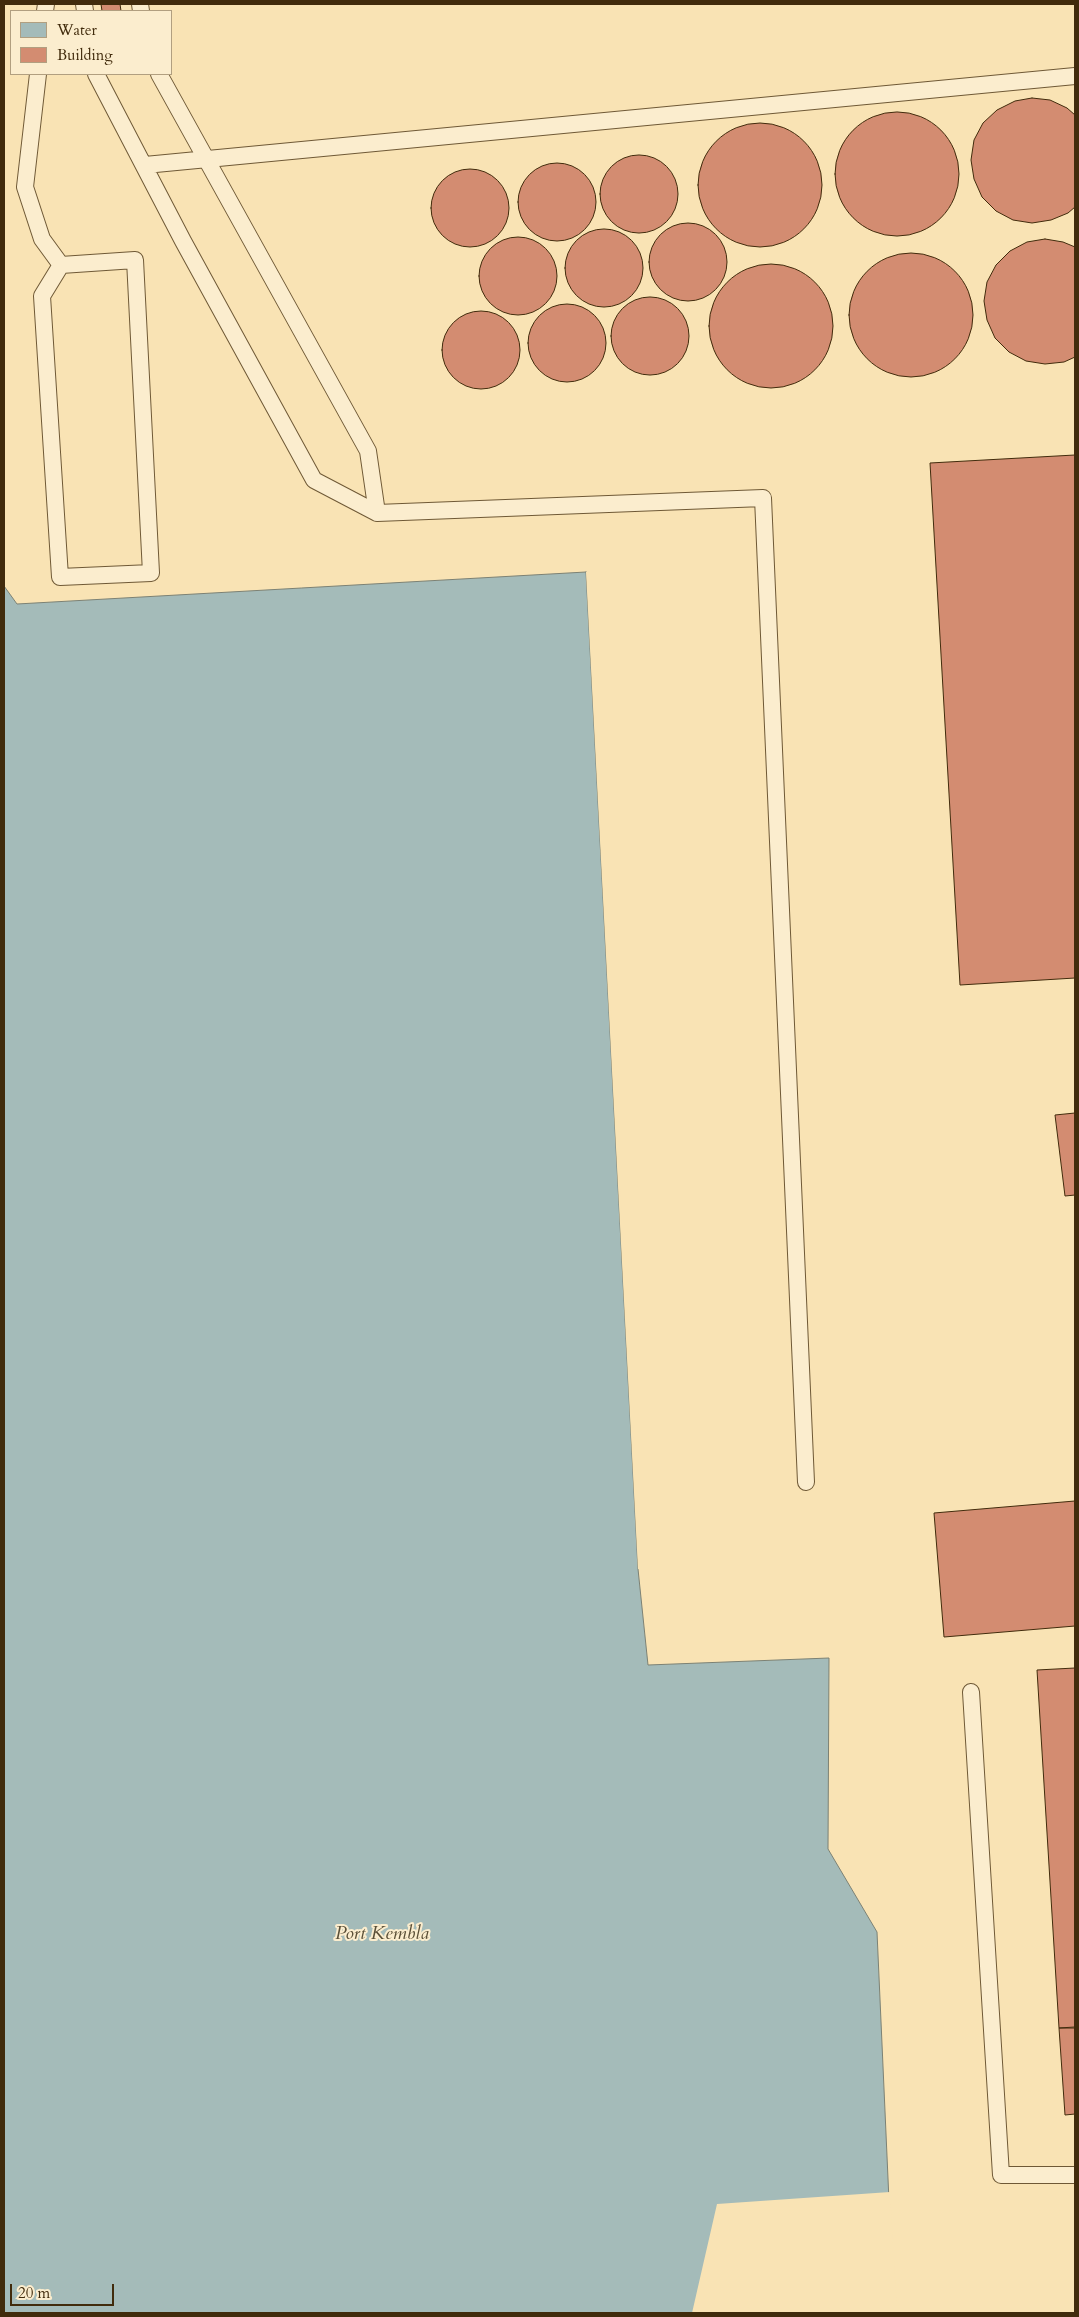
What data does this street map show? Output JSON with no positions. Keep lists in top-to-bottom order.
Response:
{
  "water": ["Port Kembla"],
  "legend": ["Water", "Building"],
  "scale_bar": "20 m"
}
